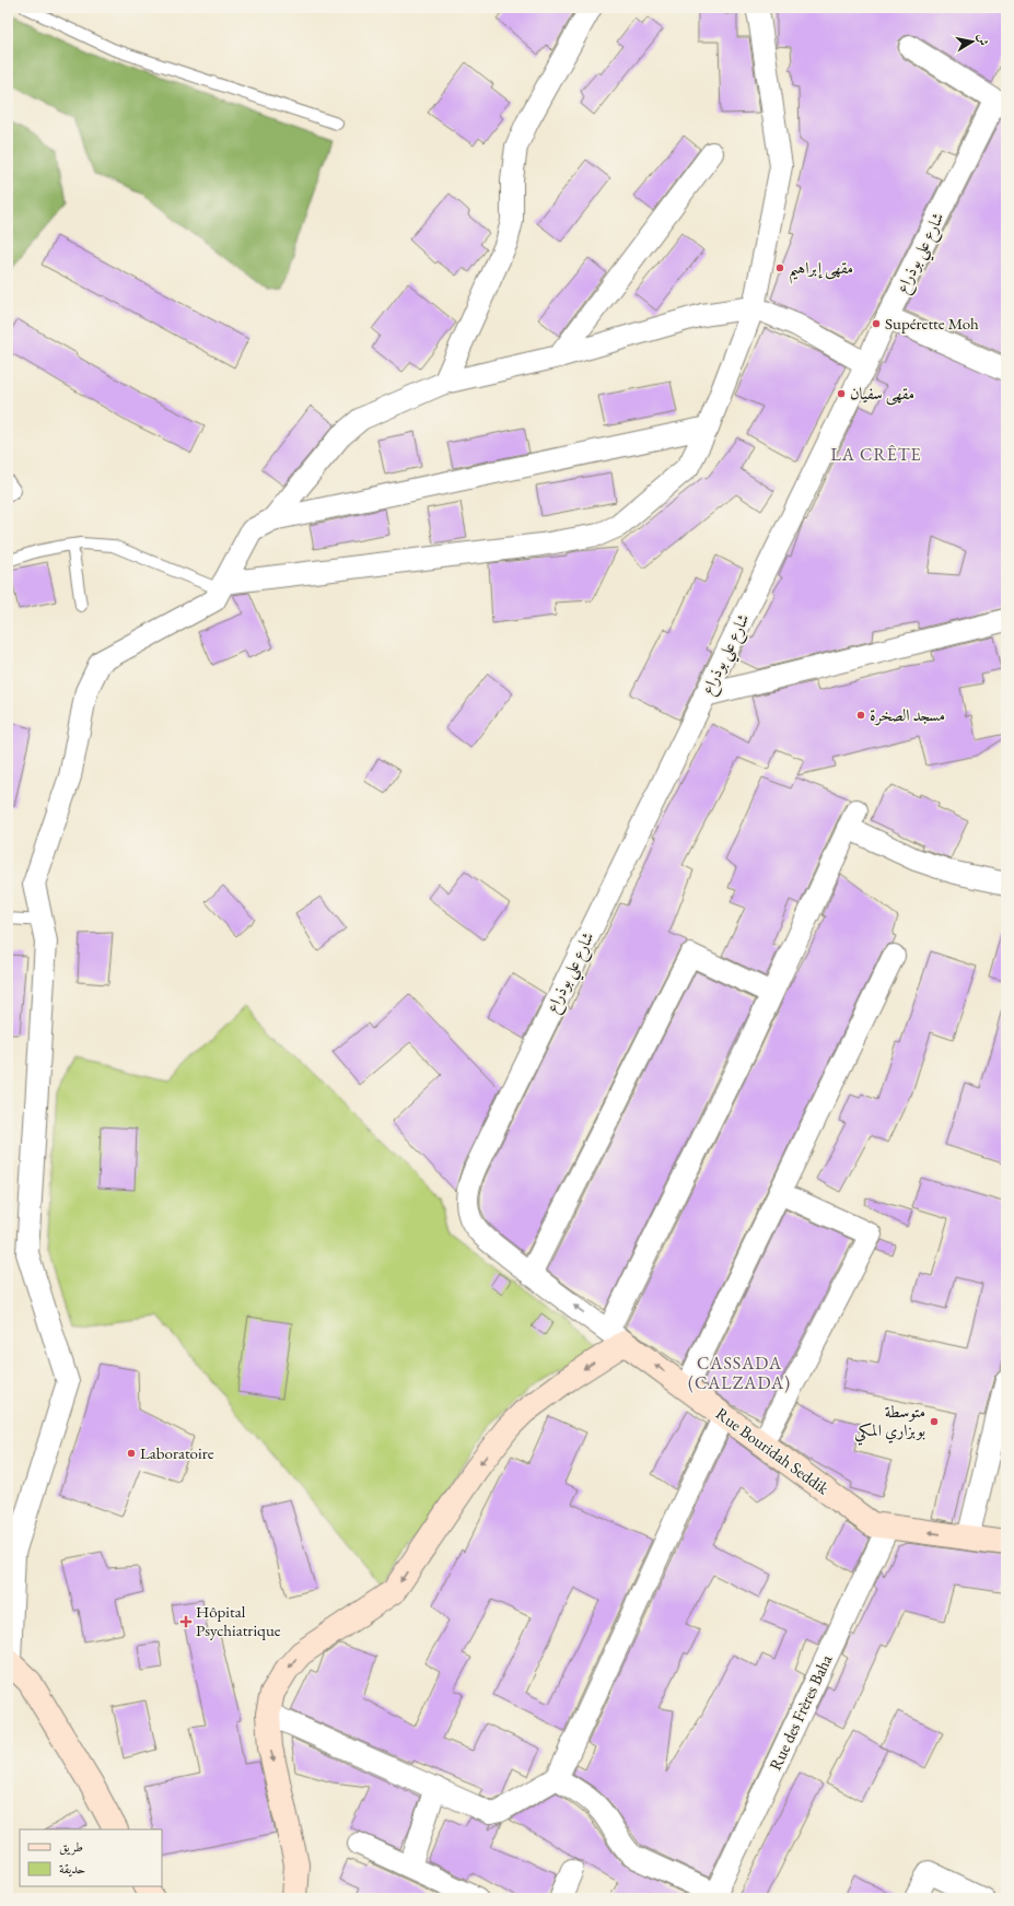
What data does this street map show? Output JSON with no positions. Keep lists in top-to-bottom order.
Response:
{
  "streets": {
    "main road": ["Rue Bouridah Seddik"],
    "street": ["شارع علي بوذراع", "Rue des Frères Baha"]
  },
  "crossings": [
    ["شارع علي بوذراع", "Rue Bouridah Seddik"],
    ["Rue Bouridah Seddik", "Rue des Frères Baha"]
  ],
  "one_way": ["Rue Bouridah Seddik"],
  "districts": ["LA CRÊTE", "CASSADA (CALZADA)"],
  "places": {
    "other": [
      "مقهى إبراهيم",
      "Supérette Moh",
      "مقهى سفيان",
      "مسجد الصخرة",
      "متوسطة بوبزاري المكي",
      "Laboratoire"
    ],
    "health": ["Hôpital Psychiatrique"]
  },
  "legend": ["طريق", "حديقة"],
  "north": "right"
}
